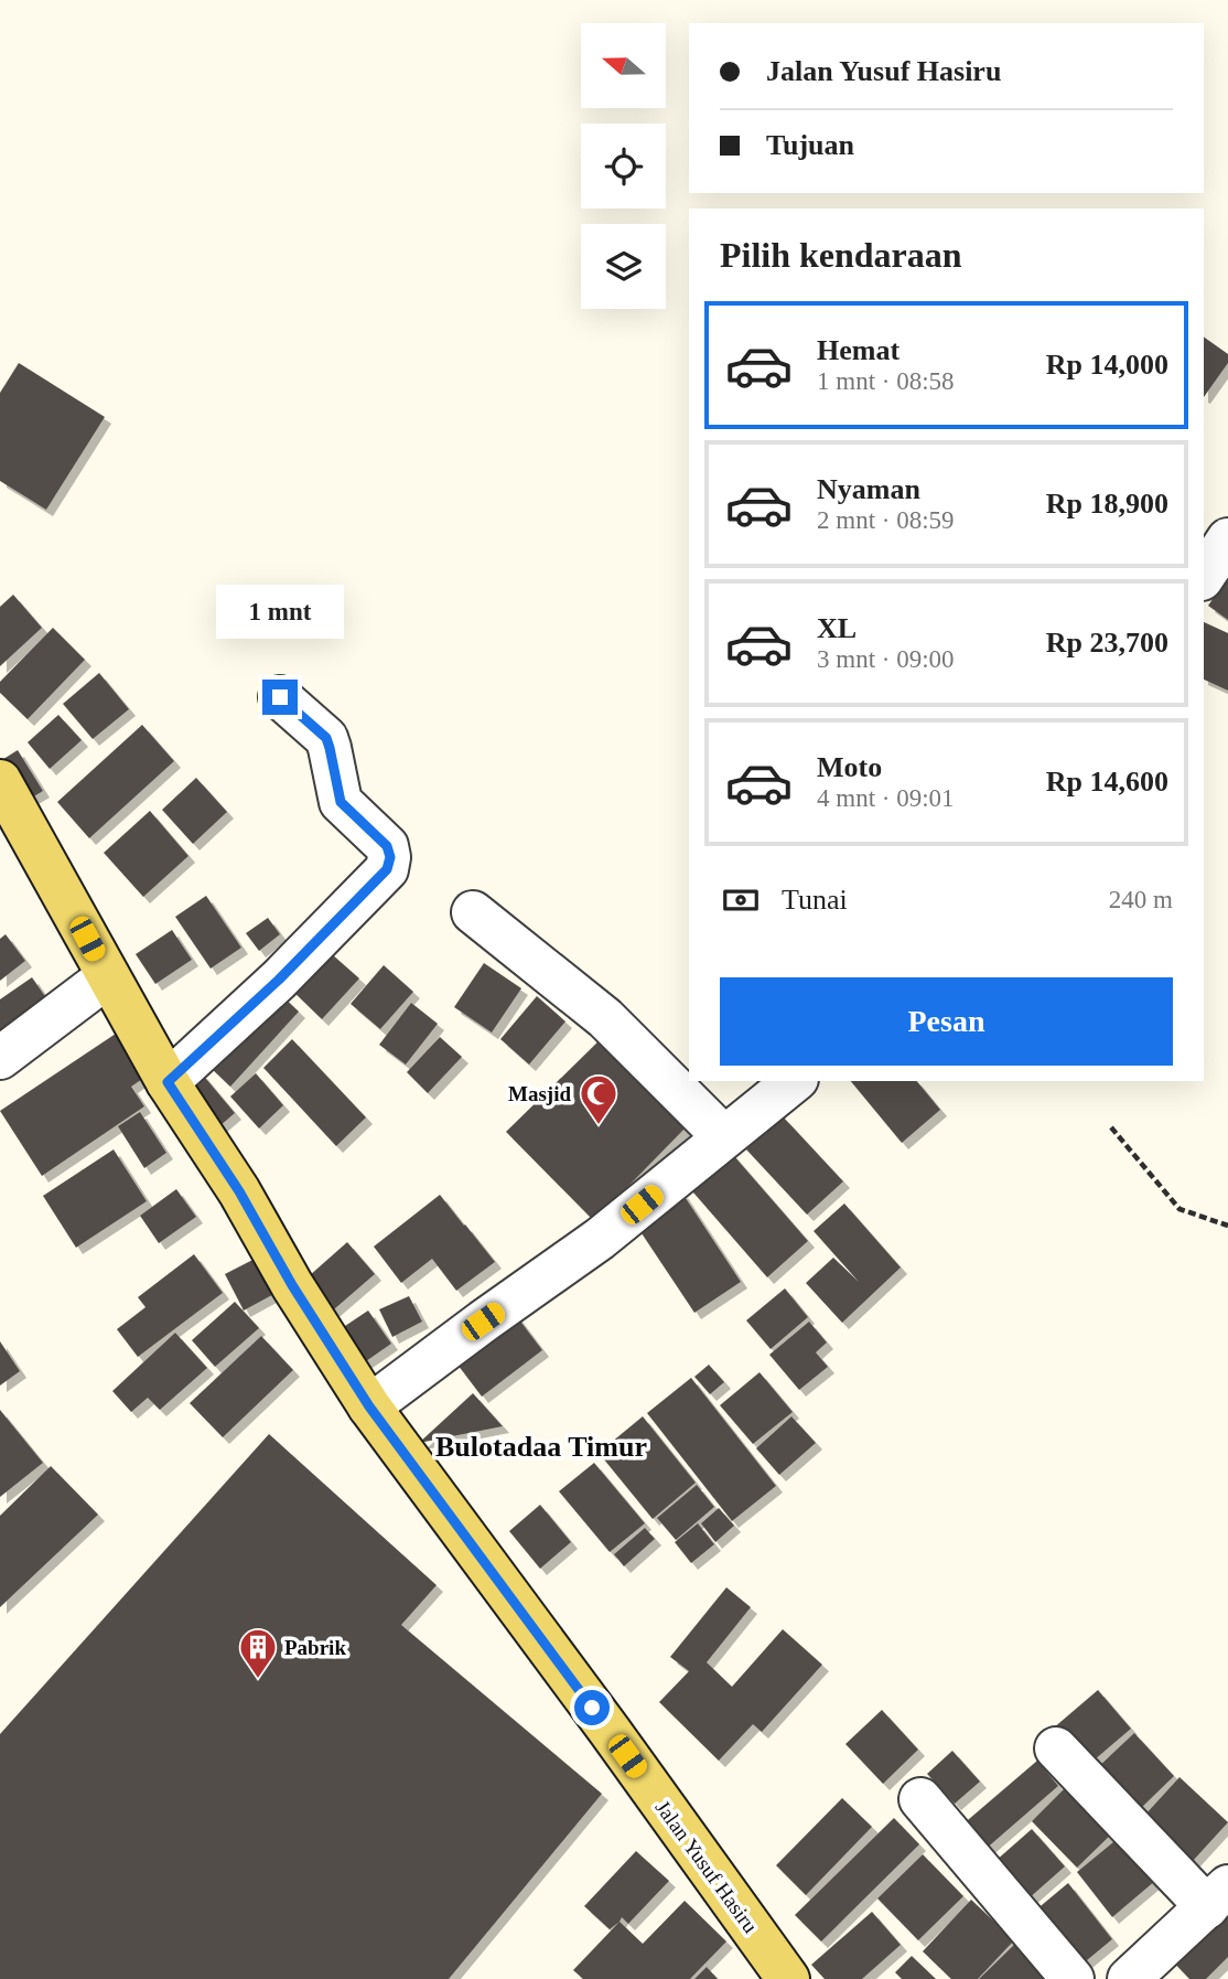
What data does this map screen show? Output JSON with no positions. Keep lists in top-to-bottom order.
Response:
{
  "streets": {
    "main road": ["Jalan Yusuf Hasiru"]
  },
  "districts": ["Bulotadaa Timur"],
  "places": {
    "mosque": ["Masjid"],
    "building": ["Pabrik"]
  },
  "north": "left",
  "page": {
    "banner": ["Jalan Yusuf Hasiru", "Tujuan"],
    "heading": "Pilih kendaraan",
    "list": [
      {
        "name": "Hemat",
        "note": "1 mnt · 08:58",
        "value": "Rp 14,000"
      },
      {
        "name": "Nyaman",
        "note": "2 mnt · 08:59",
        "value": "Rp 18,900"
      },
      {
        "name": "XL",
        "note": "3 mnt · 09:00",
        "value": "Rp 23,700"
      },
      {
        "name": "Moto",
        "note": "4 mnt · 09:01",
        "value": "Rp 14,600"
      }
    ],
    "bubble": "1 mnt",
    "pay": ["Tunai", "240 m"],
    "buttons": "Pesan"
  }
}
